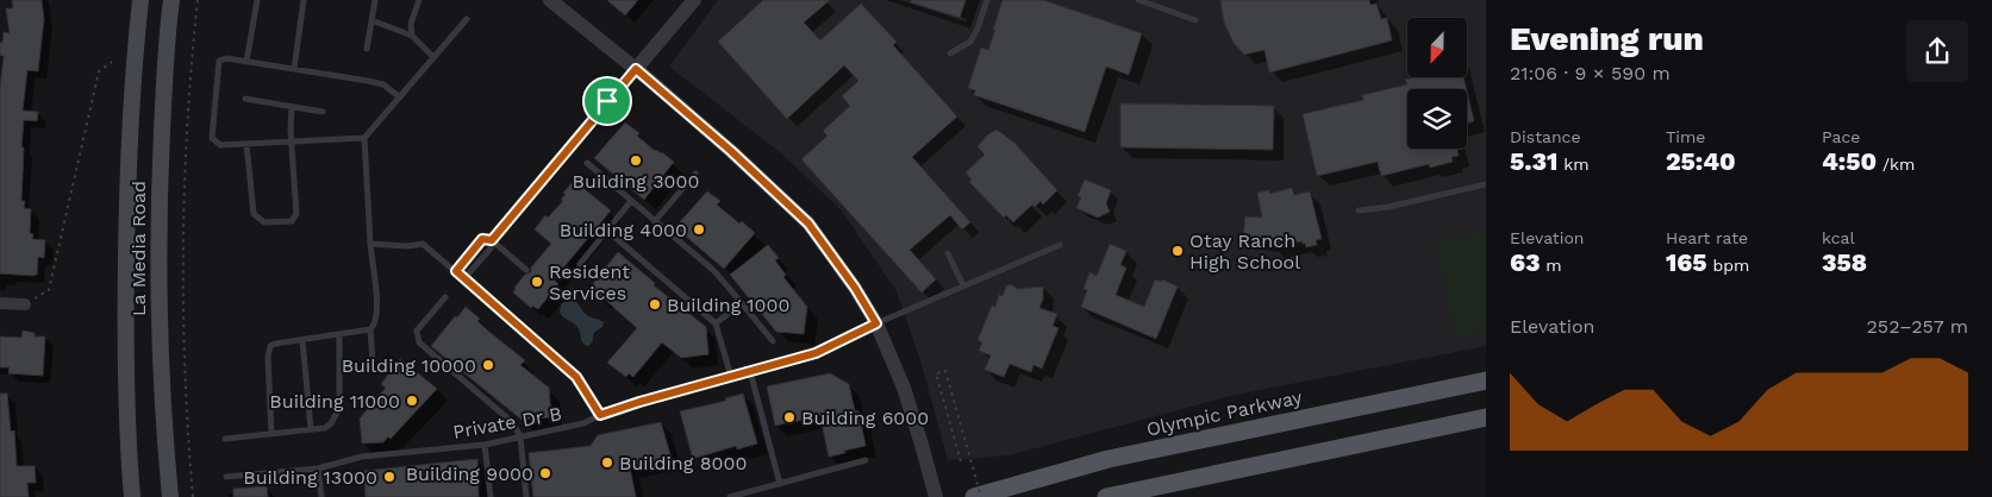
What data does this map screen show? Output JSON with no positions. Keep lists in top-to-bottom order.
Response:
{
  "streets": {
    "main road": ["La Media Road", "Olympic Parkway"],
    "lane": ["Private Dr B"]
  },
  "places": [
    "Building 3000",
    "Building 4000",
    "Otay Ranch High School",
    "Resident Services",
    "Building 1000",
    "Building 10000",
    "Building 11000",
    "Building 6000",
    "Building 8000",
    "Building 9000",
    "Building 13000"
  ],
  "north": "bottom",
  "page": {
    "heading": ["Evening run", "21:06 · 9 × 590 m"],
    "stats": [
      ["Distance", "5.31 km"],
      ["Time", "25:40"],
      ["Pace", "4:50 /km"],
      ["Elevation", "63 m"],
      ["Heart rate", "165 bpm"],
      ["kcal", "358"]
    ],
    "chart": ["Elevation", "252–257 m"]
  }
}
